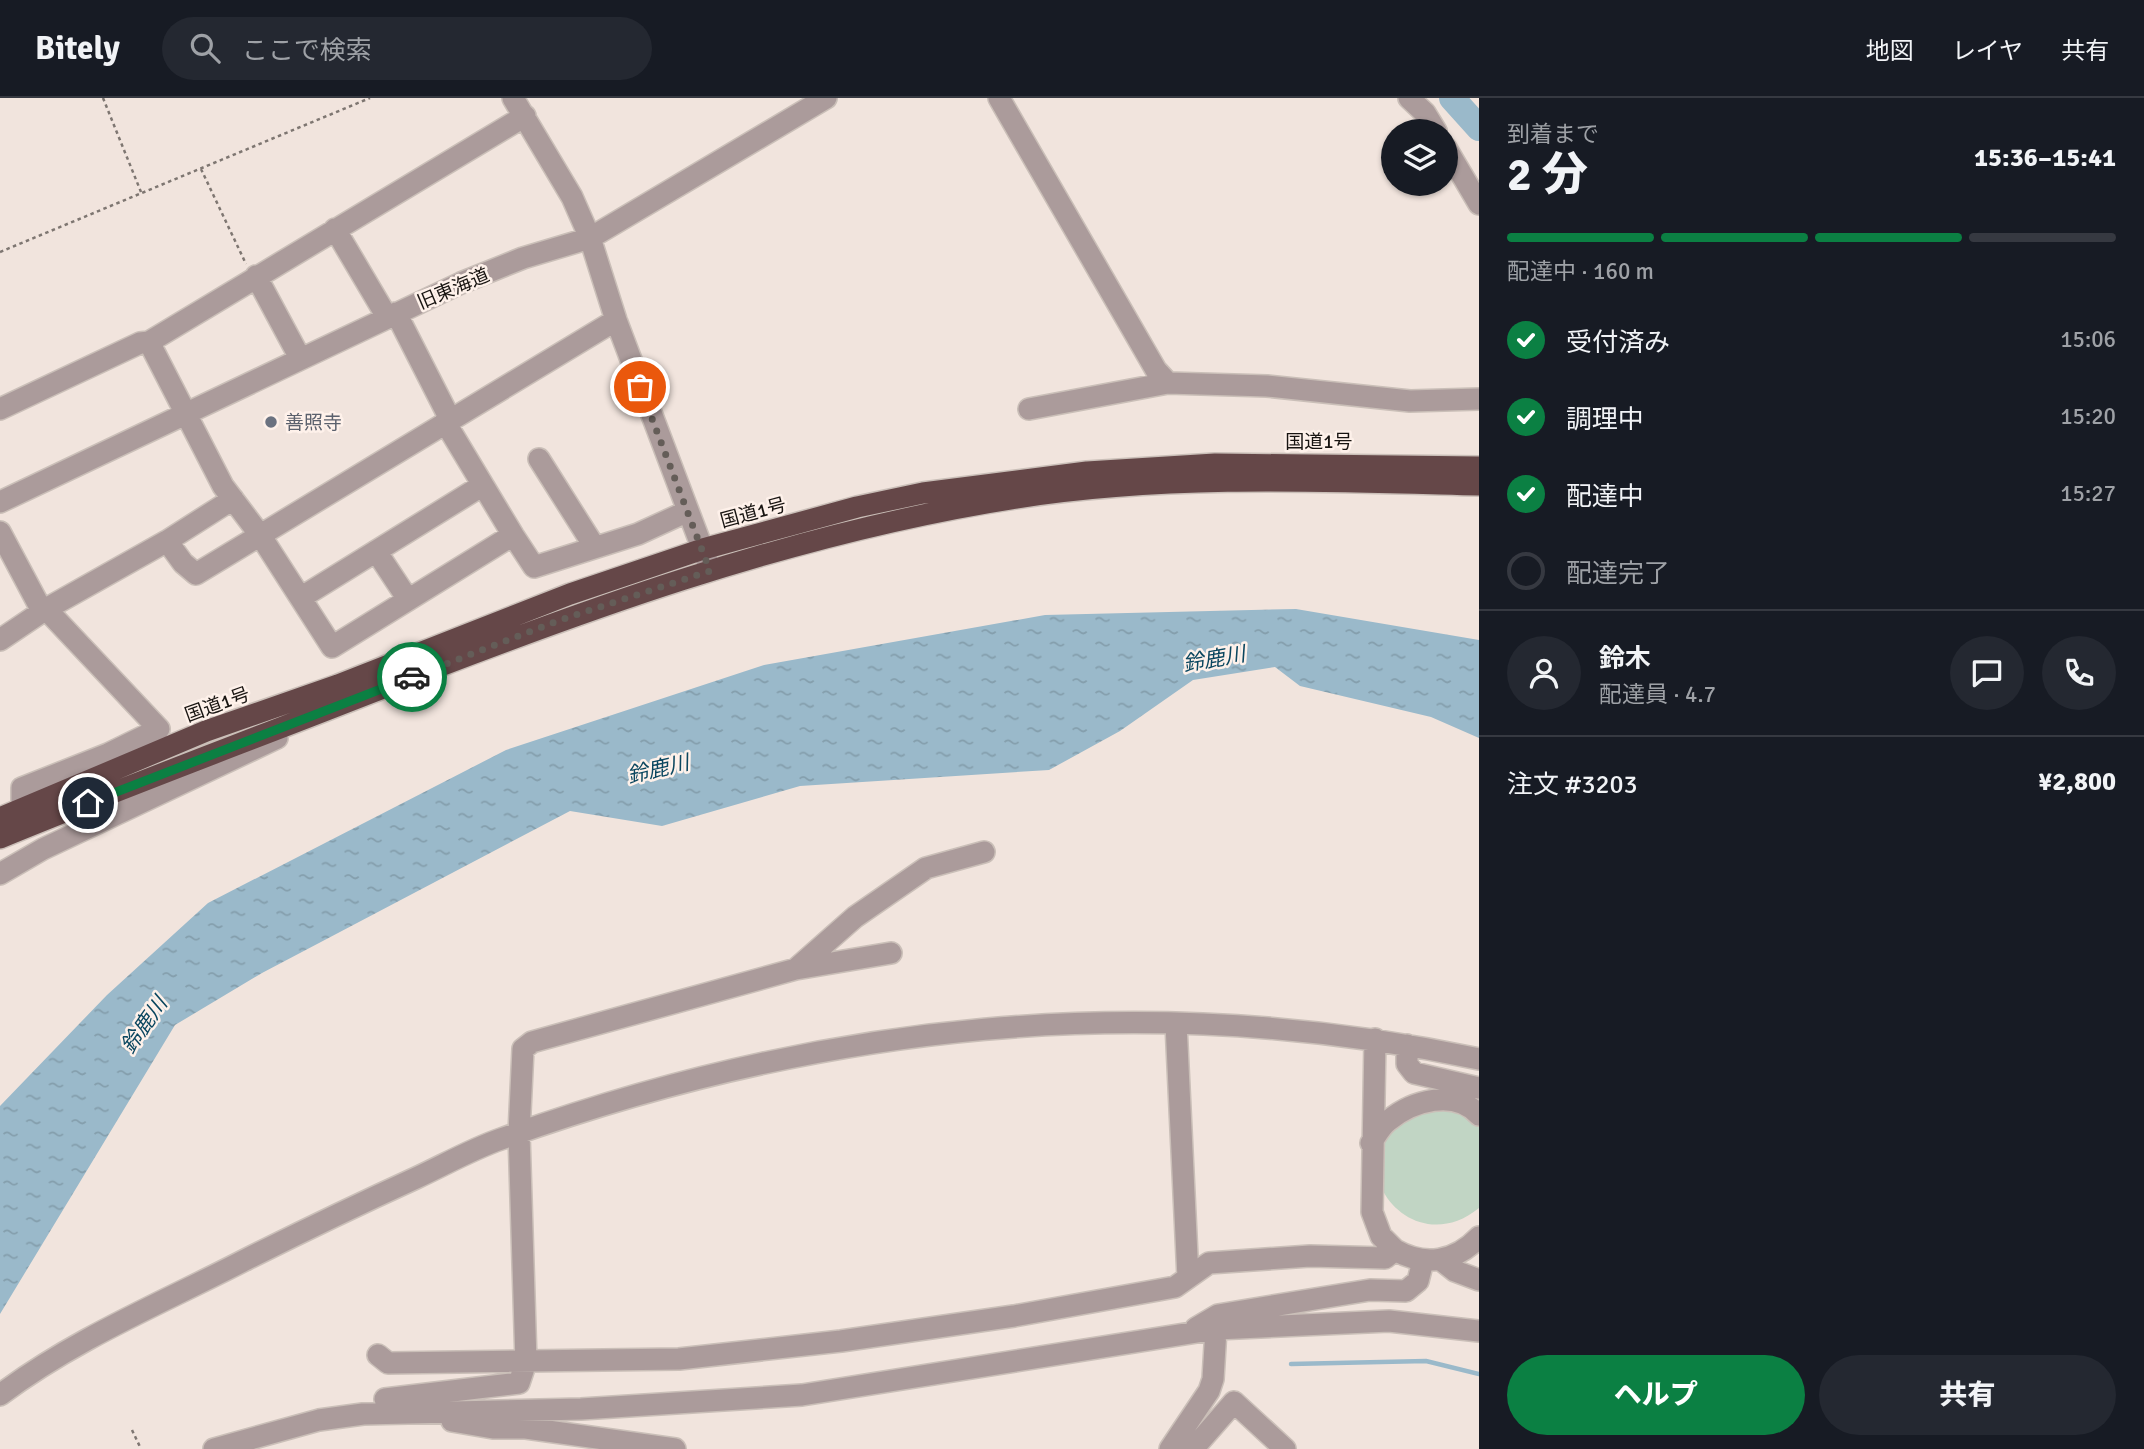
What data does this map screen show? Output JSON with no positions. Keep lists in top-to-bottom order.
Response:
{
  "streets": {
    "highway": ["国道1号"],
    "street": ["旧東海道"]
  },
  "water": ["鈴鹿川"],
  "places": ["善照寺"],
  "page": {
    "header": "Bitely",
    "search": "ここで検索",
    "nav": ["地図", "レイヤ", "共有"],
    "heading": ["2 分", "到着まで", "15:36–15:41"],
    "panel": [
      "鈴木",
      "配達員 · 4.7",
      "注文 #3203",
      "¥2,800"
    ],
    "bar": "配達中 · 160 m",
    "list": [
      ["受付済み", "15:06"],
      ["調理中", "15:20"],
      ["配達中", "15:27"],
      "配達完了"
    ],
    "buttons": ["ヘルプ", "共有"]
  }
}
